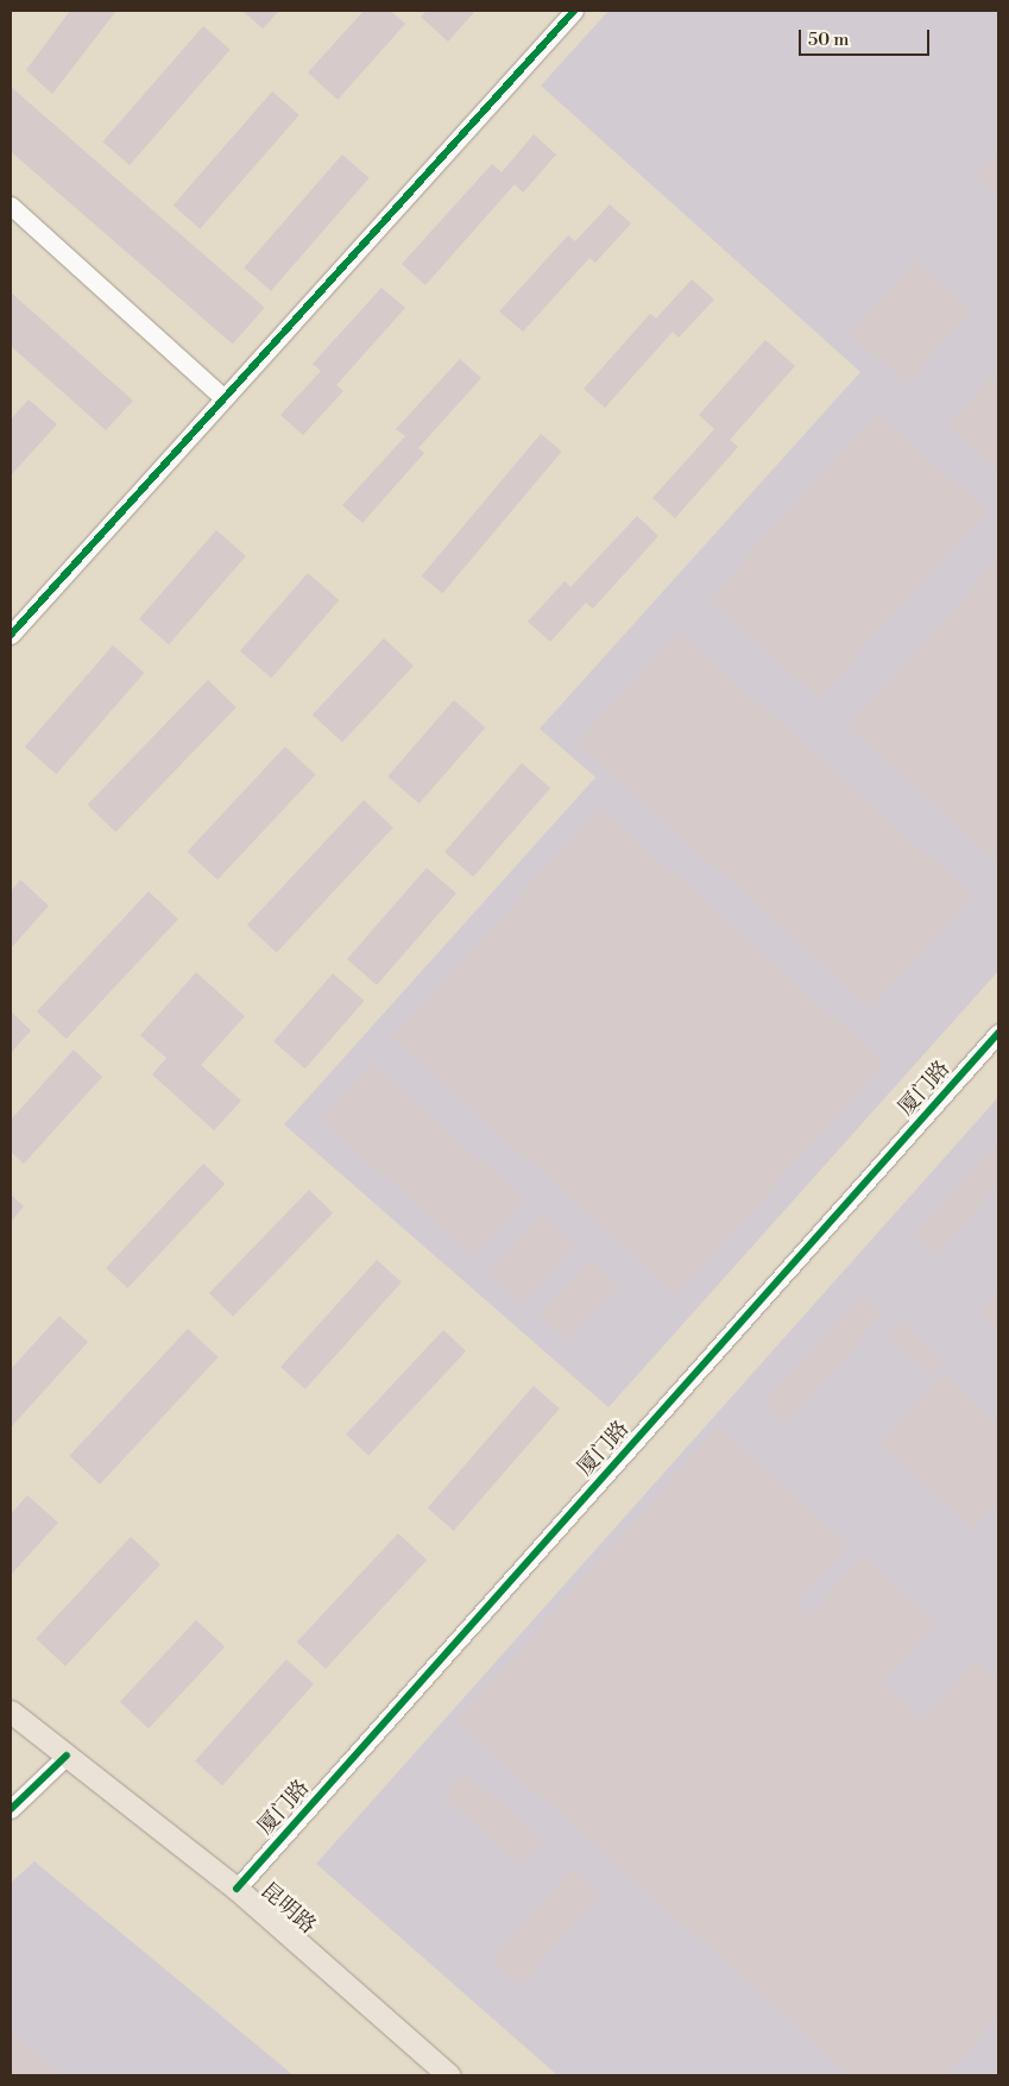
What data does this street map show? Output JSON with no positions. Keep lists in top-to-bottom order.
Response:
{
  "streets": {
    "main road": ["昆明路"],
    "street": ["厦门路"]
  },
  "crossings": [
    ["厦门路", "昆明路"]
  ],
  "scale_bar": "50 m"
}
